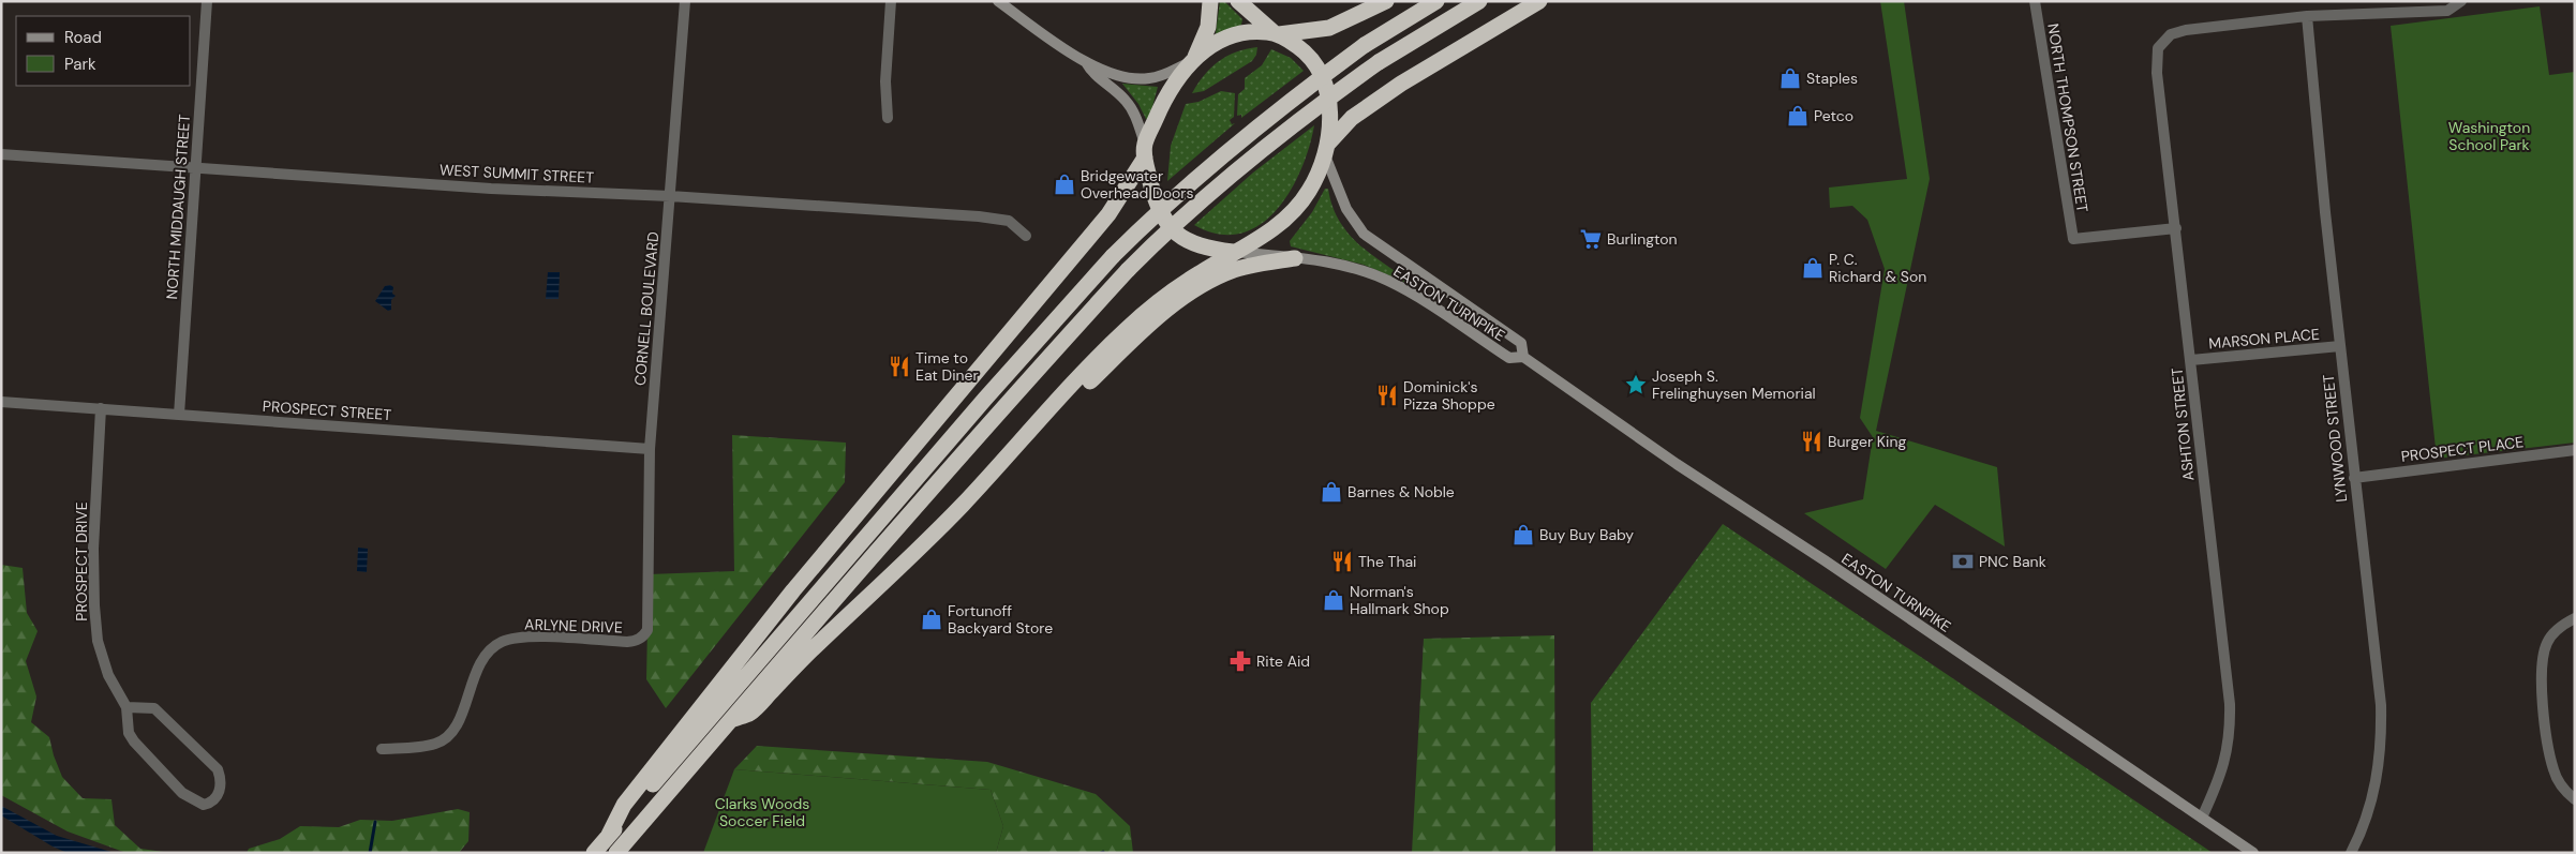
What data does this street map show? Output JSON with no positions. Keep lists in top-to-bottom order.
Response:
{
  "streets": {
    "main road": ["EASTON TURNPIKE"],
    "street": [
      "NORTH THOMPSON STREET",
      "WEST SUMMIT STREET",
      "NORTH MIDDAUGH STREET",
      "CORNELL BOULEVARD",
      "MARSON PLACE",
      "PROSPECT STREET",
      "ASHTON STREET",
      "LYNWOOD STREET",
      "PROSPECT PLACE",
      "PROSPECT DRIVE",
      "ARLYNE DRIVE"
    ]
  },
  "crossings": [
    ["NORTH THOMPSON STREET", "ASHTON STREET"],
    ["WEST SUMMIT STREET", "NORTH MIDDAUGH STREET"],
    ["WEST SUMMIT STREET", "CORNELL BOULEVARD"],
    ["NORTH MIDDAUGH STREET", "PROSPECT STREET"],
    ["EASTON TURNPIKE", "ASHTON STREET"],
    ["CORNELL BOULEVARD", "PROSPECT STREET"],
    ["CORNELL BOULEVARD", "ARLYNE DRIVE"],
    ["MARSON PLACE", "ASHTON STREET"],
    ["MARSON PLACE", "LYNWOOD STREET"],
    ["PROSPECT STREET", "PROSPECT DRIVE"],
    ["ASHTON STREET", "LYNWOOD STREET"],
    ["LYNWOOD STREET", "PROSPECT PLACE"]
  ],
  "parks": ["Washington School Park", "Clarks Woods Soccer Field"],
  "places": {
    "shop": [
      "Staples",
      "Petco",
      "Bridgewater Overhead Doors",
      "P. C. Richard & Son",
      "Barnes & Noble",
      "Buy Buy Baby",
      "Norman's Hallmark Shop",
      "Fortunoff Backyard Store"
    ],
    "supermarket": ["Burlington"],
    "restaurant": [
      "Time to Eat Diner",
      "Dominick's Pizza Shoppe",
      "Burger King",
      "The Thai"
    ],
    "place": ["Joseph S. Frelinghuysen Memorial"],
    "bank": ["PNC Bank"],
    "pharmacy": ["Rite Aid"]
  },
  "legend": ["Road", "Park"]
}
